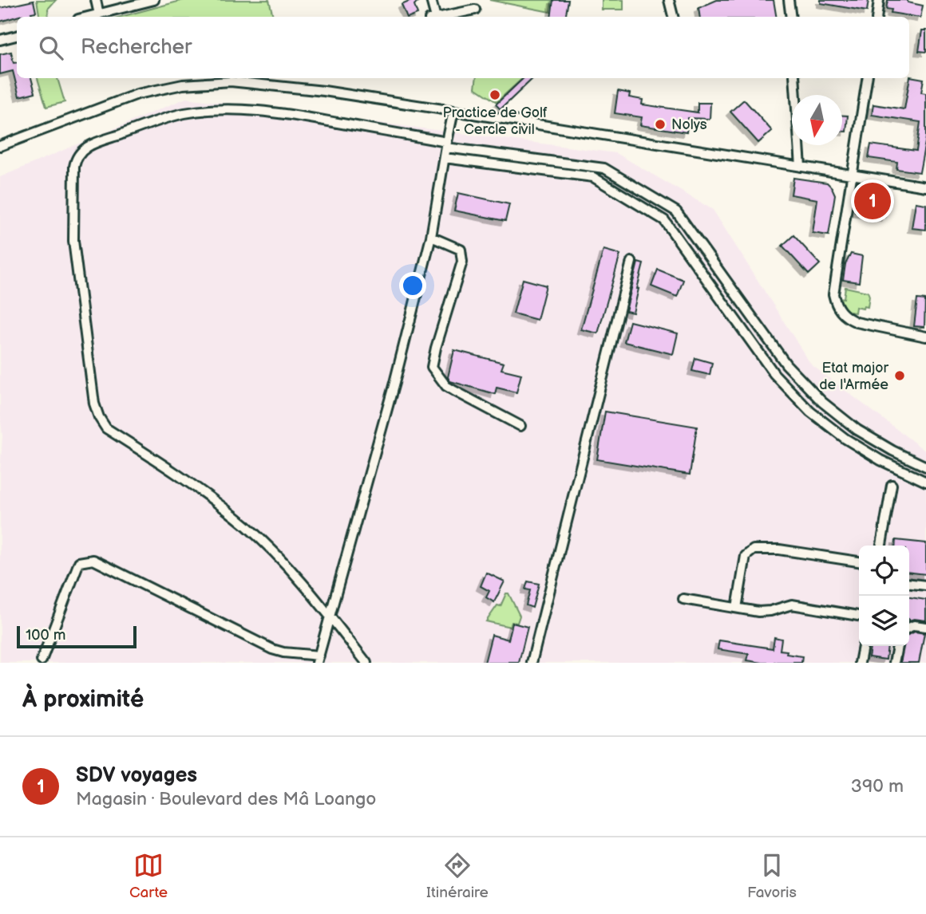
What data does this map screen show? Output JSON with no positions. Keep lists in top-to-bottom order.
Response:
{
  "places": ["Practice de Golf - Cercle civil", "Nolys", "Etat major de l'Armée"],
  "scale_bar": "100 m",
  "north": "bottom",
  "page": {
    "search": "Rechercher",
    "pins": "1",
    "scale": "100 m",
    "heading": "À proximité",
    "list": [
      {
        "mark": "1",
        "name": "SDV voyages",
        "note": "Magasin · Boulevard des Mâ Loango",
        "value": "390 m"
      }
    ],
    "nav": ["Carte", "Itinéraire", "Favoris"]
  }
}
